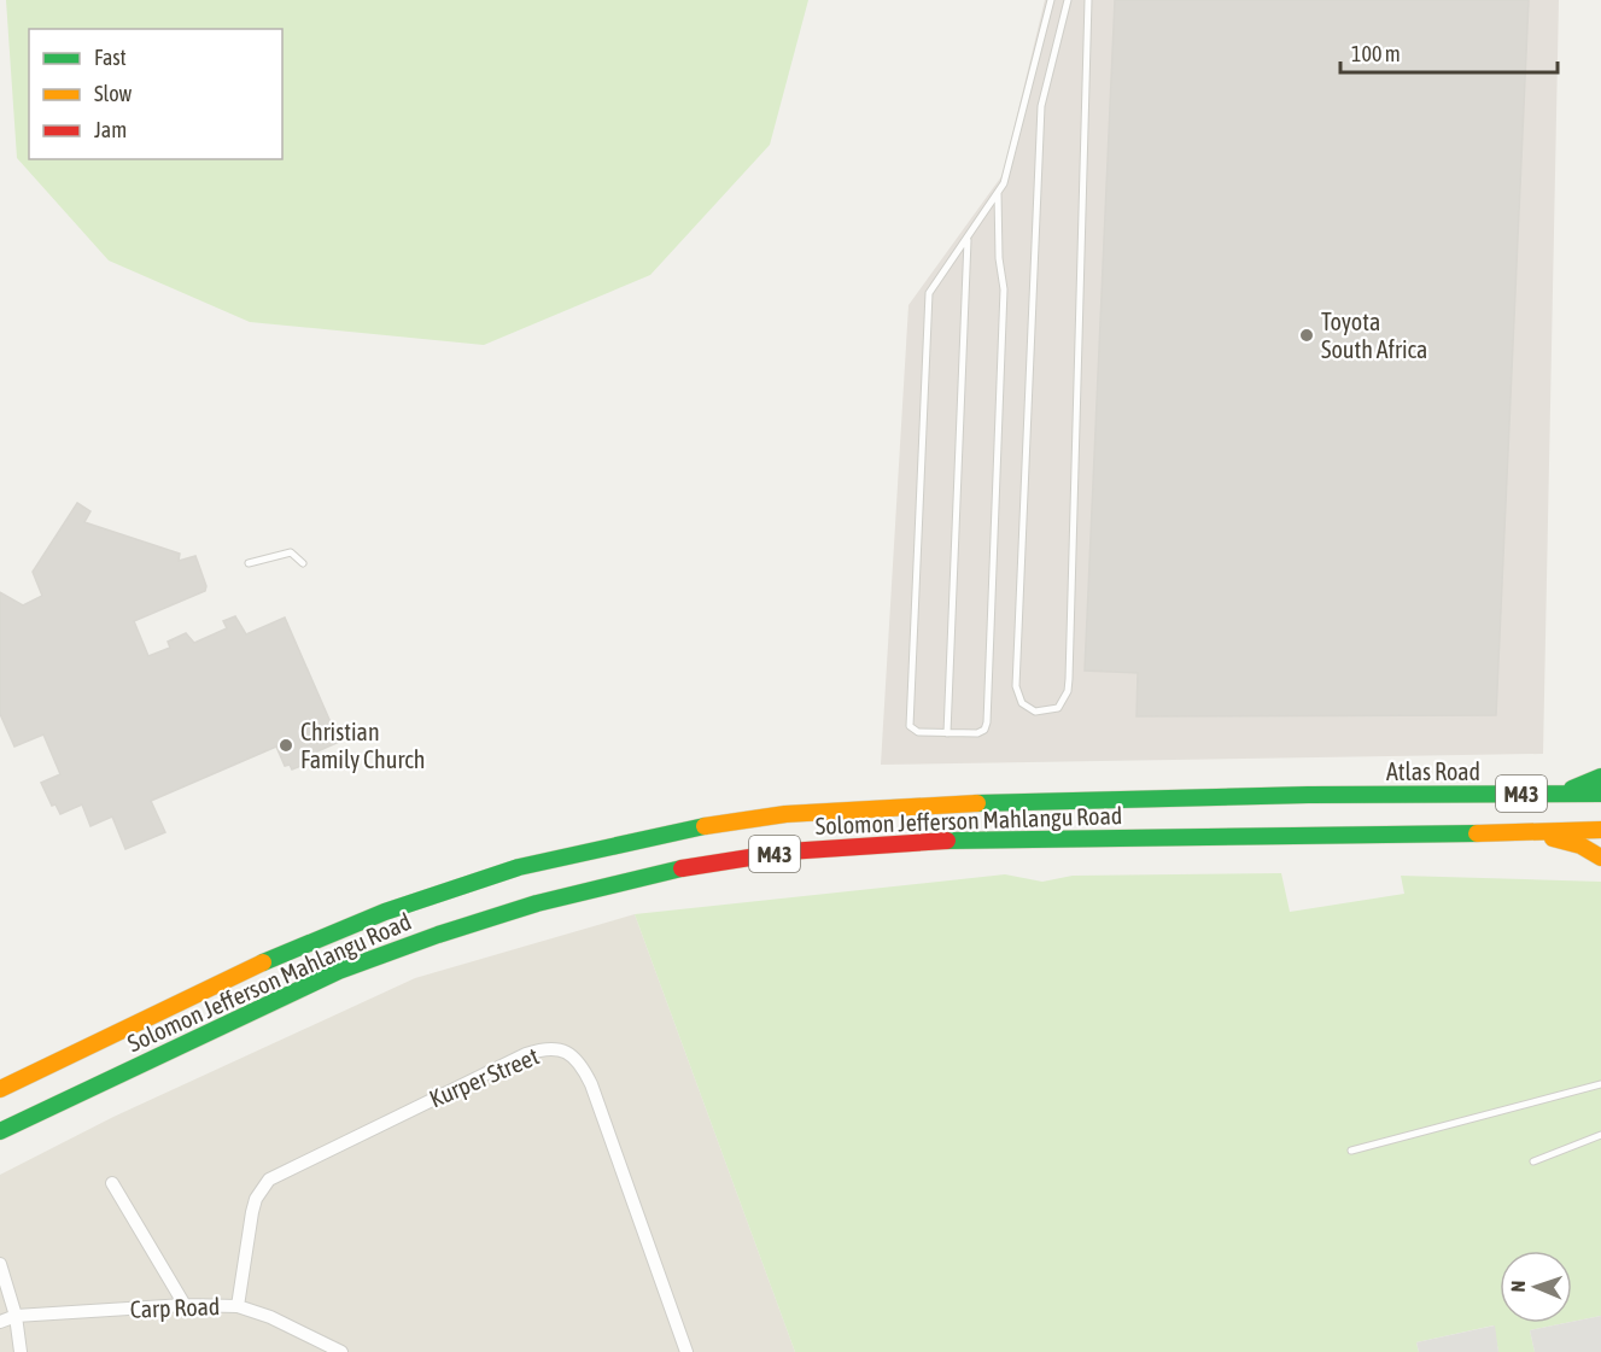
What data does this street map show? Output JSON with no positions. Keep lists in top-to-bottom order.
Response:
{
  "streets": {
    "main road": ["Atlas Road", "M43", "Solomon Jefferson Mahlangu Road"],
    "street": ["Kurper Street", "Carp Road"]
  },
  "crossings": [
    ["Atlas Road", "Solomon Jefferson Mahlangu Road"],
    ["Kurper Street", "Carp Road"]
  ],
  "places": ["Toyota South Africa", "Christian Family Church"],
  "legend": ["Fast", "Slow", "Jam"],
  "scale_bar": "100 m",
  "north": "left"
}
